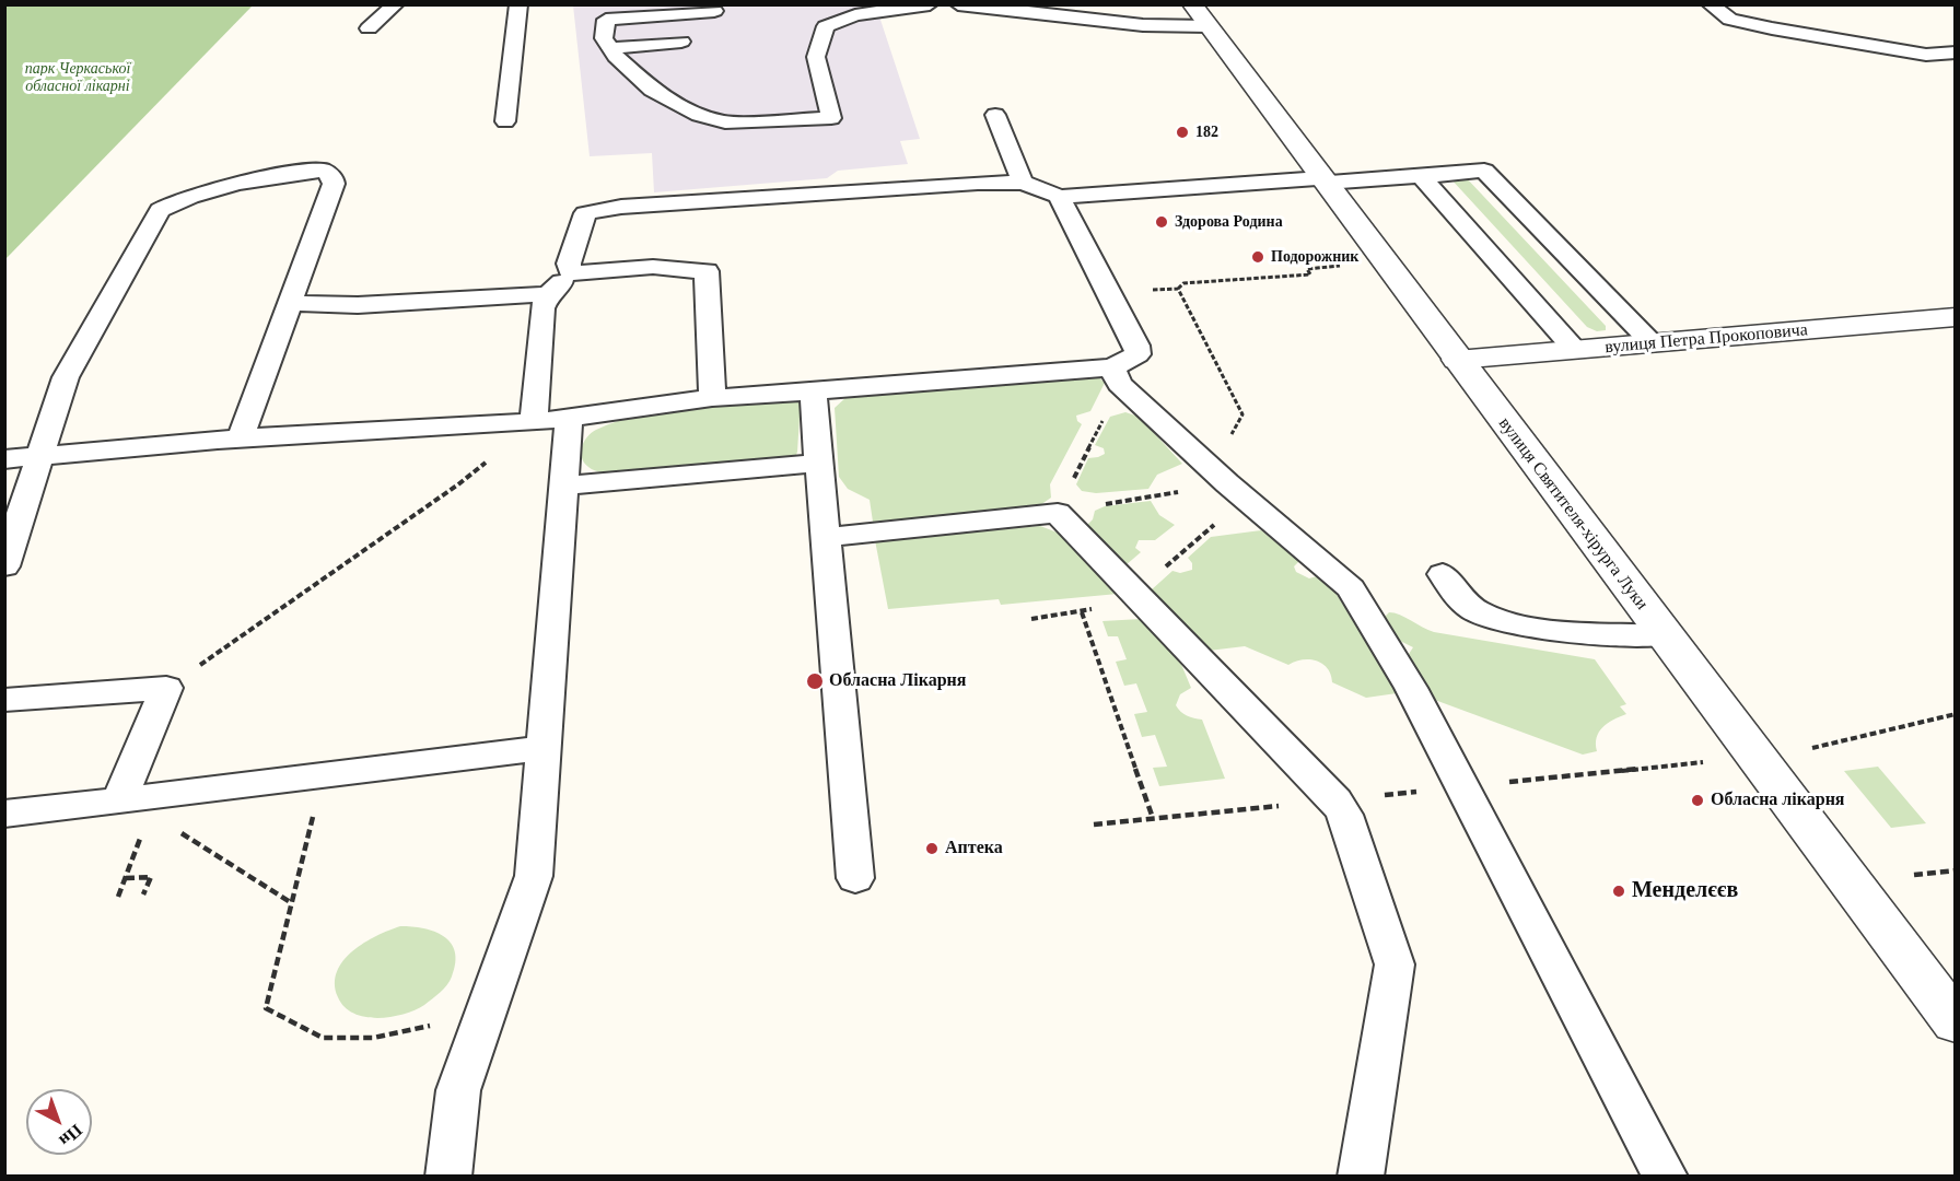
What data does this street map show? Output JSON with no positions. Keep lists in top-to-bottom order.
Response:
{
  "streets": {
    "street": ["вулиця Петра Прокоповича", "вулиця Святителя-хірурга Луки"]
  },
  "crossings": [
    ["вулиця Петра Прокоповича", "вулиця Святителя-хірурга Луки"]
  ],
  "parks": ["парк Черкаської обласної лікарні"],
  "places": [
    "182",
    "Здорова Родина",
    "Подорожник",
    "Обласна Лікарня",
    "Обласна лікарня",
    "Аптека",
    "Менделєєв"
  ],
  "north": "bottom right"
}
